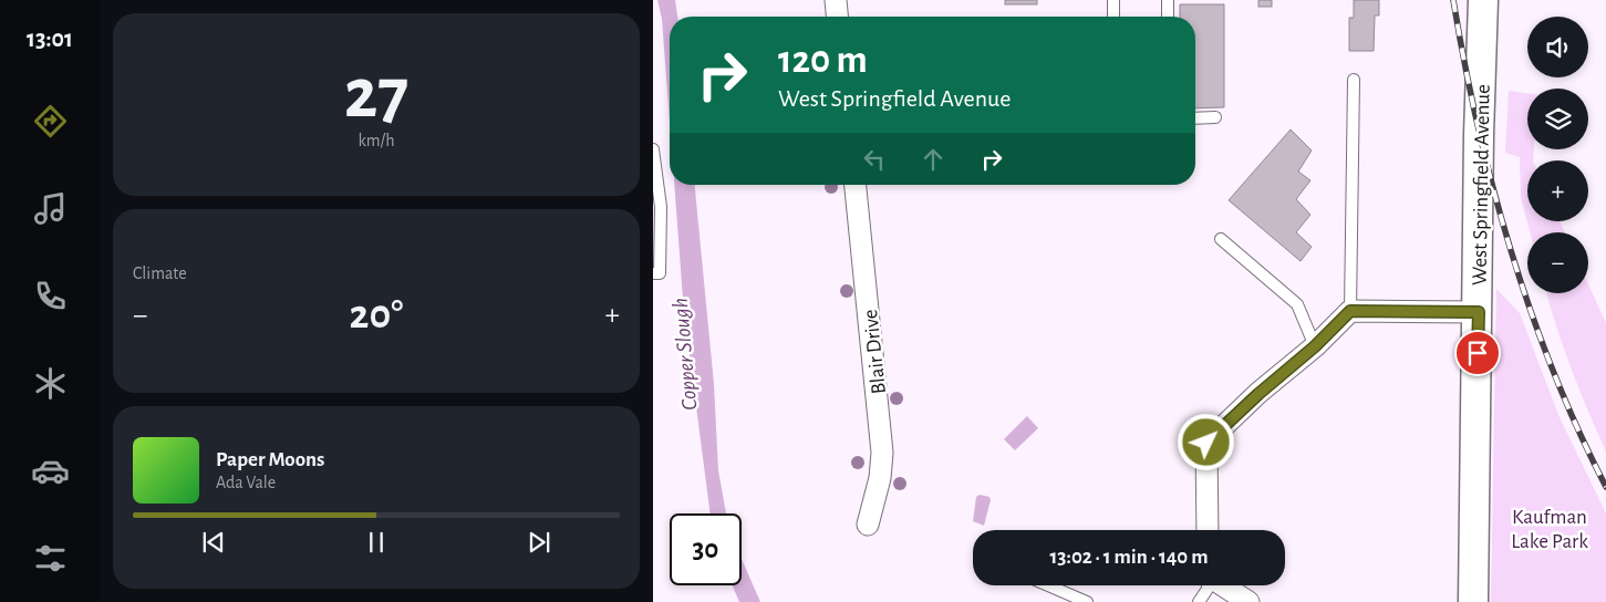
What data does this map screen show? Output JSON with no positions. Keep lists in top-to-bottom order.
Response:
{
  "streets": {
    "main road": ["West Springfield Avenue"],
    "street": ["Blair Drive"]
  },
  "water": ["Copper Slough"],
  "parks": ["Kaufman Lake Park"],
  "page": {
    "tabs": "13:01",
    "tile": [
      ["27", "km/h"],
      "Climate"
    ],
    "map_buttons": ["+", "−"],
    "turn": ["120 m", "West Springfield Avenue"],
    "heat": ["−", "20°", "+"],
    "song": ["Paper Moons", "Ada Vale"],
    "limit": "30",
    "trip": "13:02 · 1 min · 140 m"
  }
}
